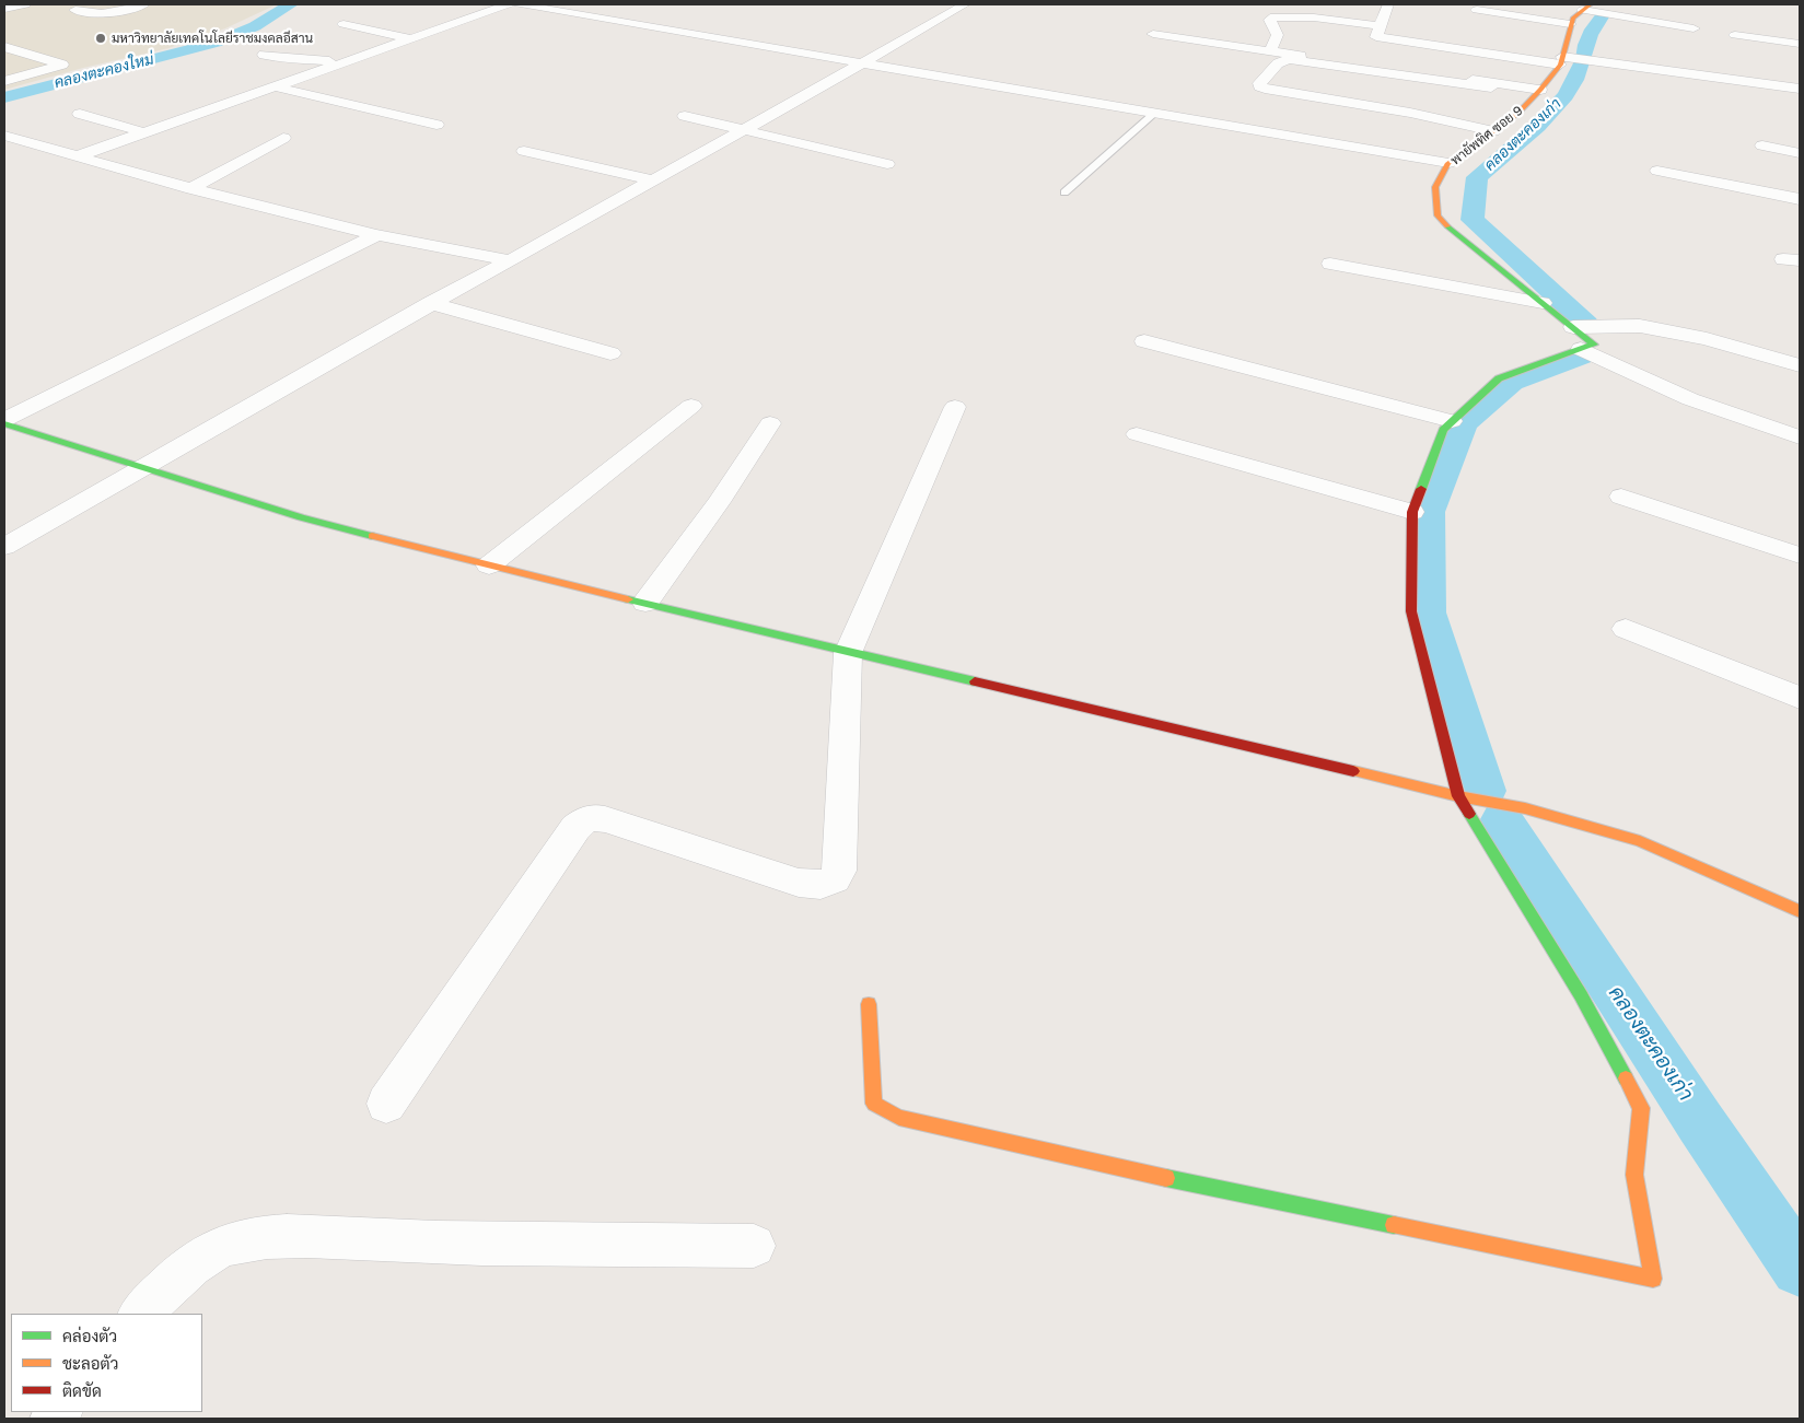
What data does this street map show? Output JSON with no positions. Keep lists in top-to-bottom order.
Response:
{
  "streets": {
    "street": ["พายัพทิศ ซอย 9"]
  },
  "water": ["คลองตะคองใหม่", "คลองตะคองเก่า"],
  "places": ["มหาวิทยาลัยเทคโนโลยีราชมงคลอีสาน"],
  "legend": ["คล่องตัว", "ชะลอตัว", "ติดขัด"]
}
